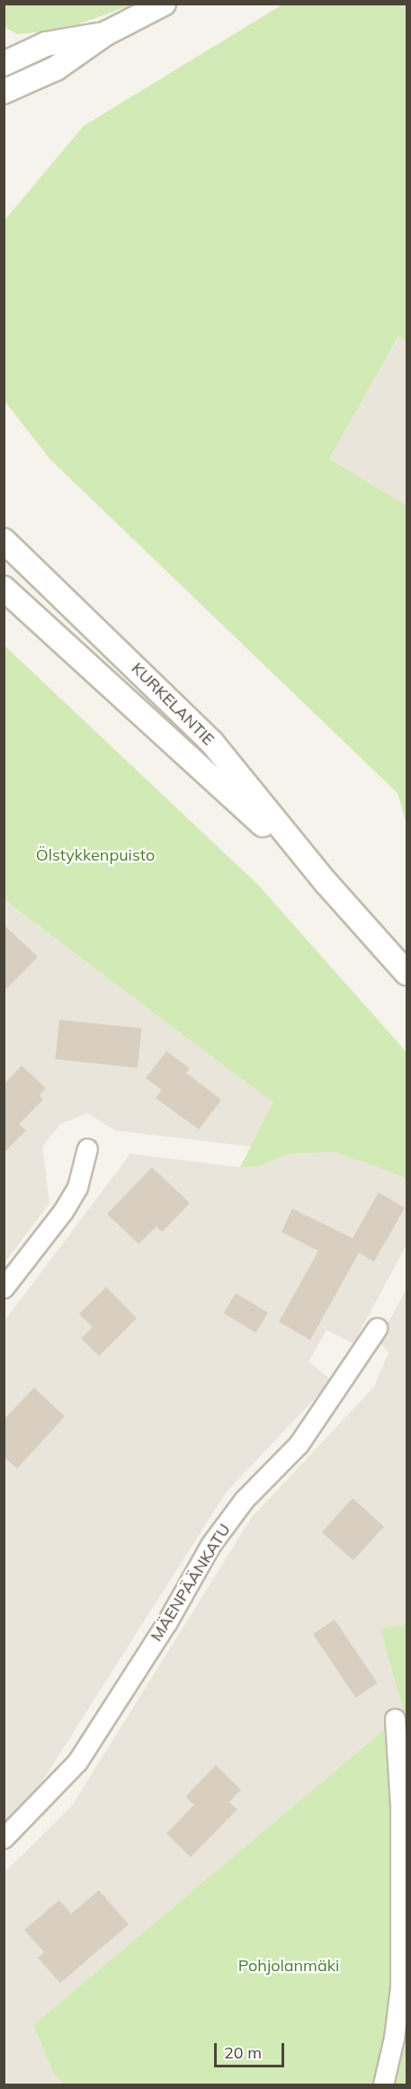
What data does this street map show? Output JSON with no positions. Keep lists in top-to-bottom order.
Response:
{
  "streets": {
    "street": ["KURKELANTIE", "MÄENPÄÄNKATU"]
  },
  "parks": ["Ölstykkenpuisto", "Pohjolanmäki"],
  "scale_bar": "20 m"
}
